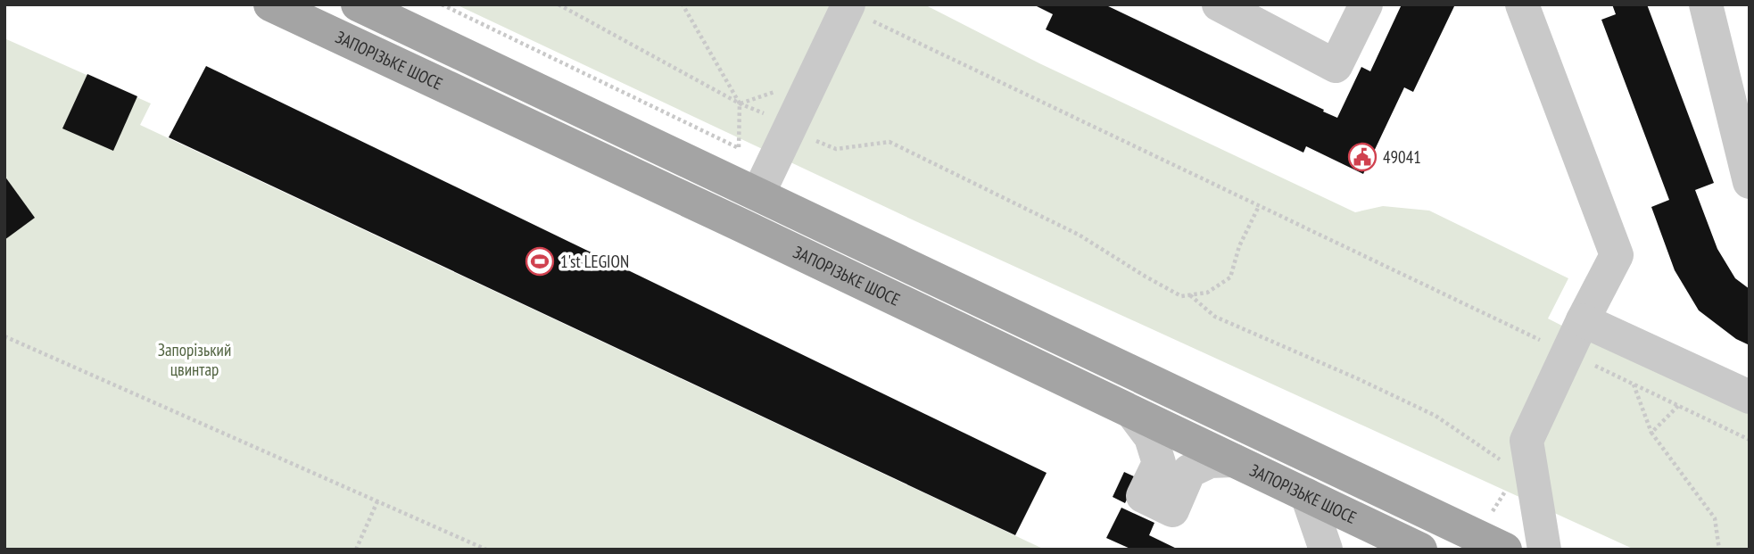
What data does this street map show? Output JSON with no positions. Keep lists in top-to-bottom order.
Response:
{
  "streets": {
    "main road": ["ЗАПОРІЗЬКЕ ШОСЕ"]
  },
  "parks": ["Запорізький цвинтар"],
  "places": {
    "public building": ["49041"],
    "sports": ["1'st LEGION"]
  }
}
